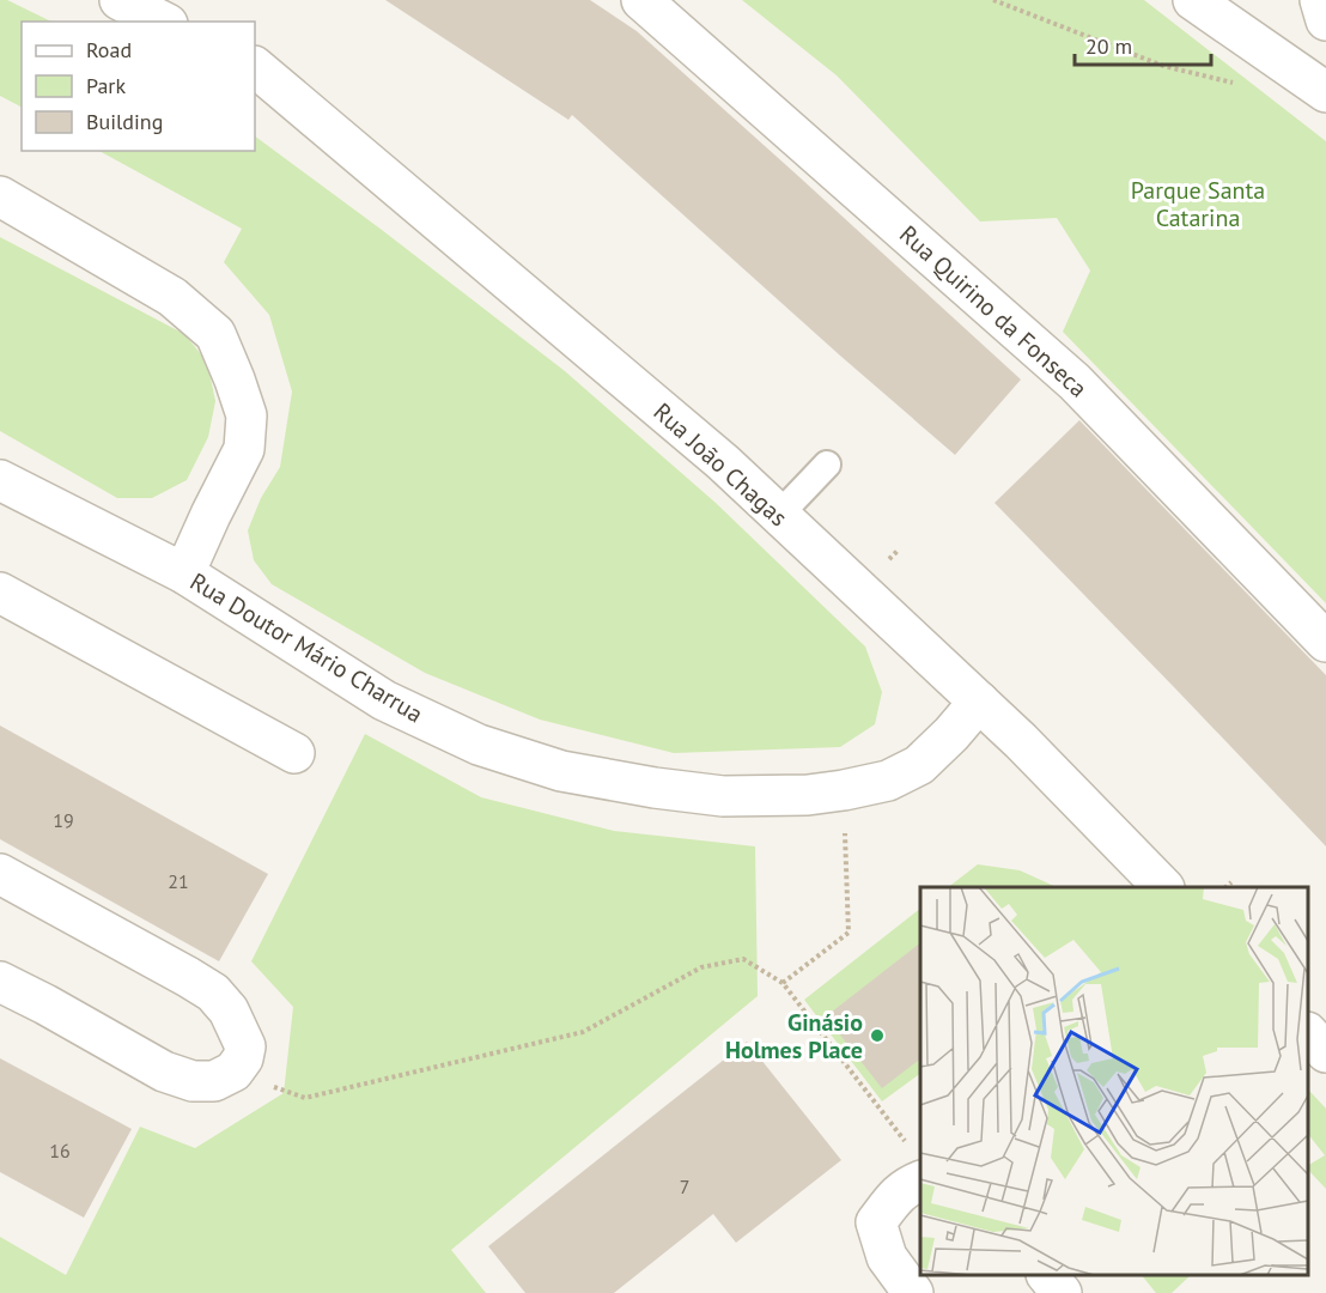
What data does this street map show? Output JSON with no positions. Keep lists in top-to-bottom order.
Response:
{
  "streets": {
    "street": ["Rua Quirino da Fonseca", "Rua João Chagas", "Rua Doutor Mário Charrua"]
  },
  "crossings": [
    ["Rua João Chagas", "Rua Doutor Mário Charrua"]
  ],
  "parks": ["Parque Santa Catarina"],
  "places": ["Ginásio Holmes Place"],
  "house_numbers": [
    "19",
    "21",
    "16",
    "7"
  ],
  "legend": ["Road", "Park", "Building"],
  "scale_bar": "20 m"
}
